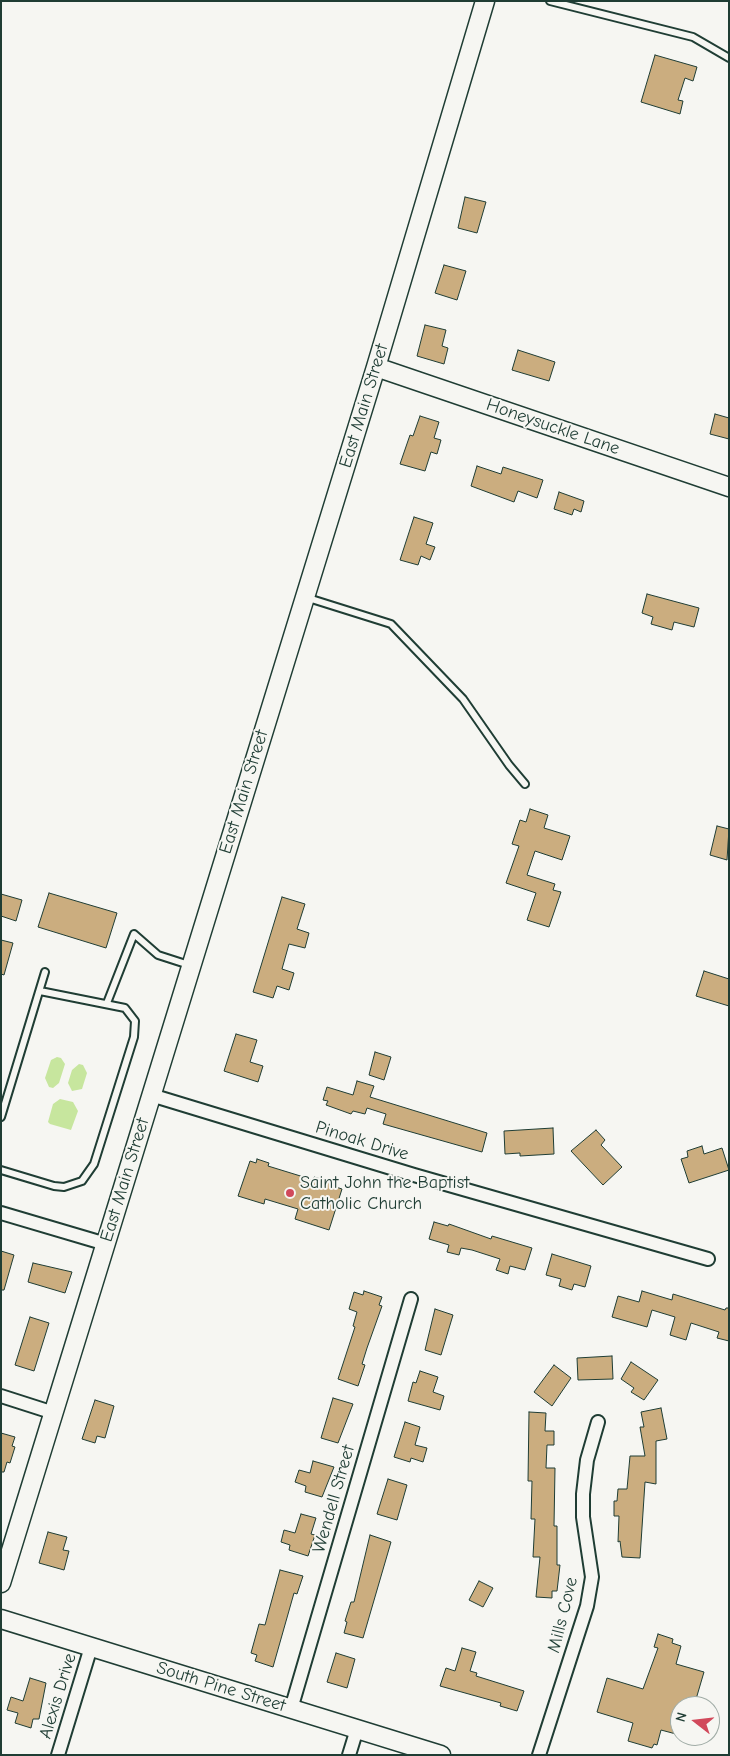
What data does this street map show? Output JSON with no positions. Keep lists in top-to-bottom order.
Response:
{
  "streets": {
    "street": [
      "East Main Street",
      "Honeysuckle Lane",
      "Pinoak Drive",
      "Wendell Street",
      "Mills Cove",
      "South Pine Street",
      "Alexis Drive"
    ]
  },
  "crossings": [
    ["East Main Street", "Honeysuckle Lane"],
    ["East Main Street", "Pinoak Drive"],
    ["Wendell Street", "South Pine Street"],
    ["South Pine Street", "Alexis Drive"]
  ],
  "places": ["Saint John the Baptist Catholic Church"],
  "north": "left"
}
